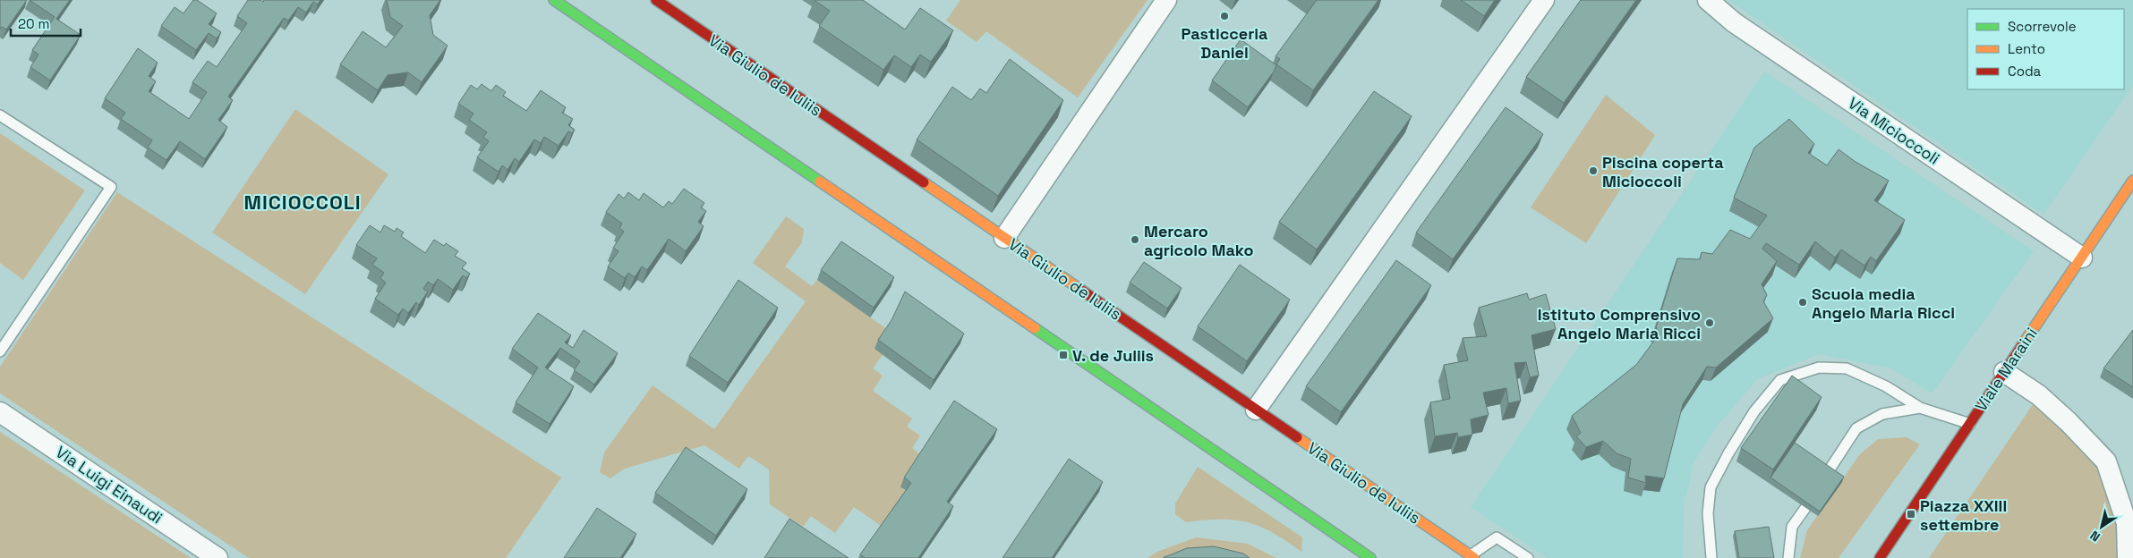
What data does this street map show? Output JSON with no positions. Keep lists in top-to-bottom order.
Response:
{
  "streets": {
    "main road": ["Via Giulio de Iuliis", "Viale Maraini"],
    "street": ["Via Micioccoli", "Via Luigi Einaudi"]
  },
  "crossings": [
    ["Via Micioccoli", "Viale Maraini"]
  ],
  "districts": ["MICIOCCOLI"],
  "places": {
    "other": [
      "Pasticceria Daniel",
      "Piscina coperta Micioccoli",
      "Mercaro agricolo Mako",
      "Scuola media Angelo Maria Ricci",
      "Istituto Comprensivo Angelo Maria Ricci"
    ],
    "transit": ["V. de Juliis", "Piazza XXIII settembre"]
  },
  "legend": ["Scorrevole", "Lento", "Coda"],
  "scale_bar": "20 m",
  "north": "bottom left"
}
